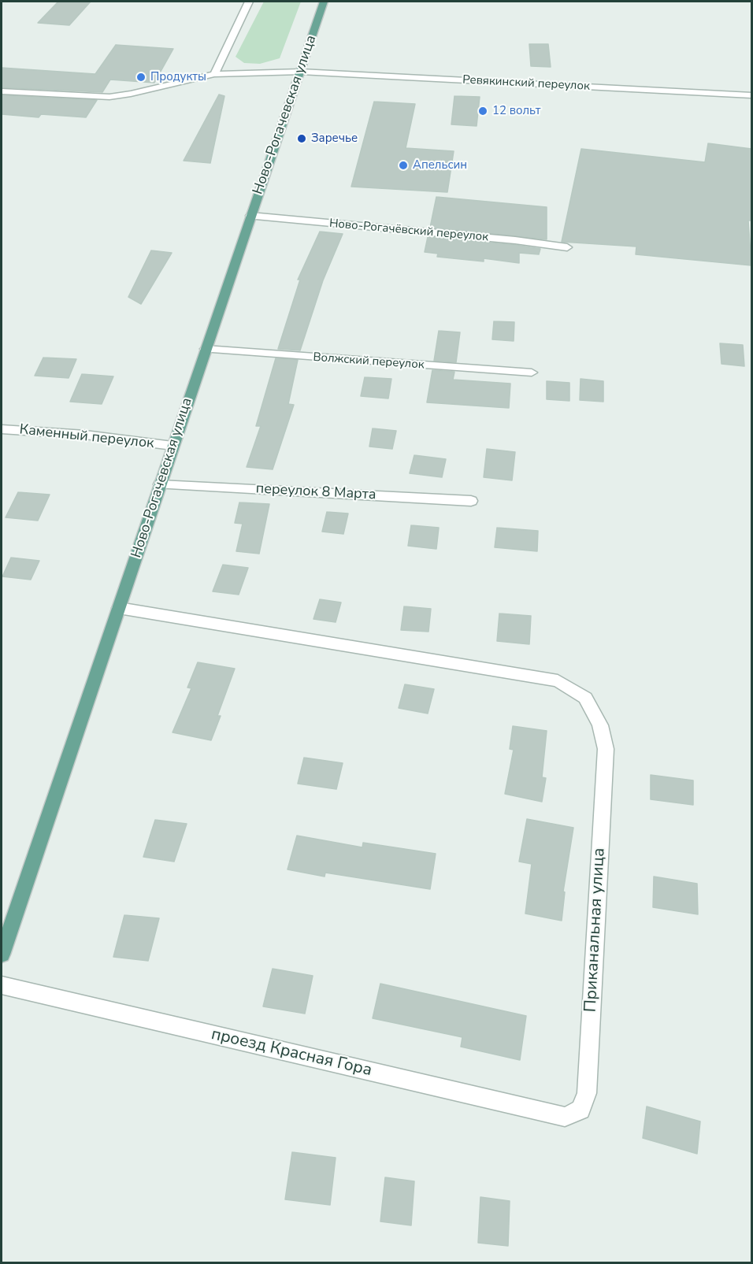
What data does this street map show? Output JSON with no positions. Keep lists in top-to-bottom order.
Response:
{
  "streets": {
    "main road": ["Ново-Рогачевская улица"],
    "street": [
      "Ревякинский переулок",
      "Ново-Рогачёвский переулок",
      "Волжский переулок",
      "Каменный переулок",
      "переулок 8 Марта",
      "Приканальная улица",
      "проезд Красная Гора"
    ]
  },
  "crossings": [
    ["Ревякинский переулок", "Ново-Рогачевская улица"],
    ["Ново-Рогачевская улица", "Ново-Рогачёвский переулок"],
    ["Ново-Рогачевская улица", "Волжский переулок"],
    ["Ново-Рогачевская улица", "Каменный переулок"],
    ["Ново-Рогачевская улица", "переулок 8 Марта"],
    ["Ново-Рогачевская улица", "Приканальная улица"],
    ["Приканальная улица", "проезд Красная Гора"]
  ],
  "places": [
    "Продукты",
    "12 вольт",
    "Заречье",
    "Апельсин"
  ]
}
